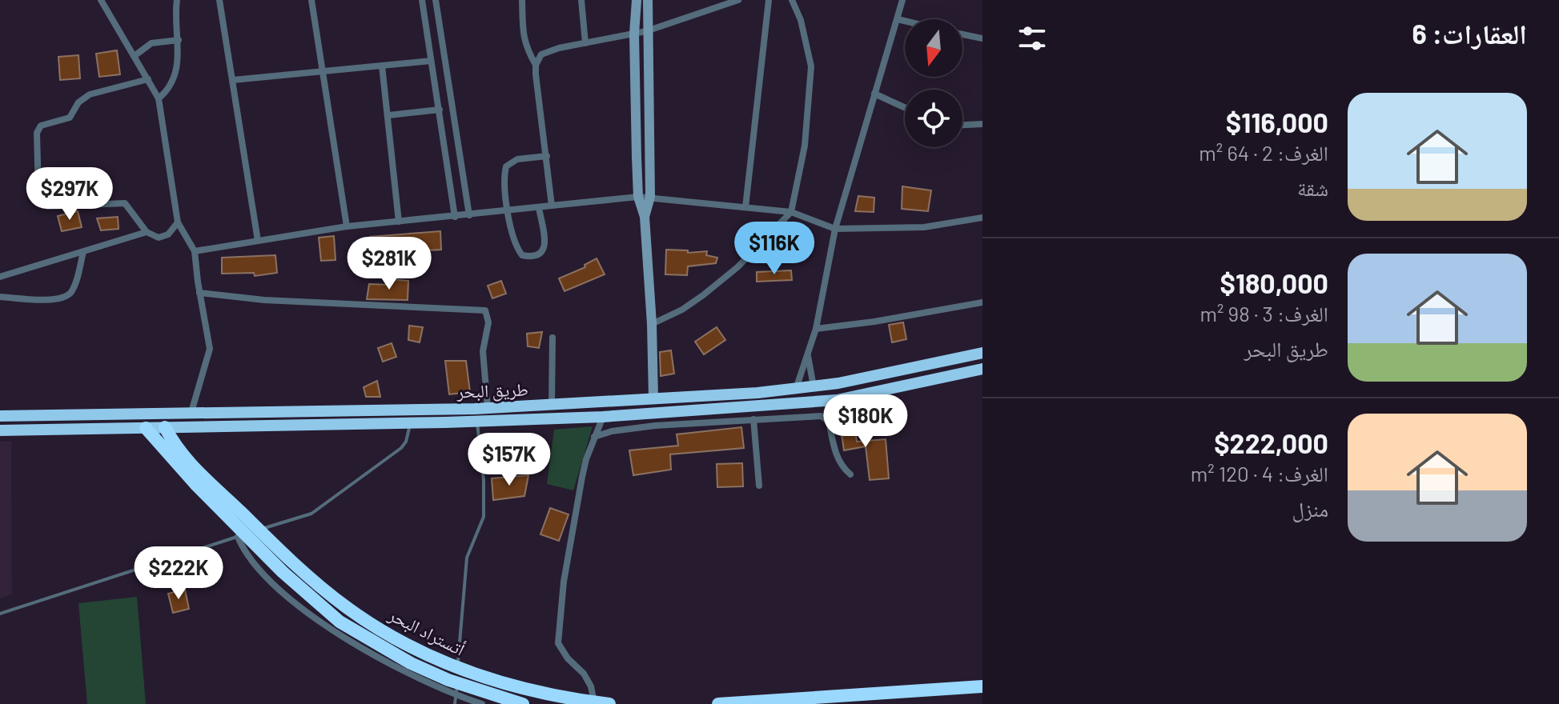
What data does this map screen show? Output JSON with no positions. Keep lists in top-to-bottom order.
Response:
{
  "streets": {
    "highway": ["طريق البحر", "أتستراد البحر"]
  },
  "north": "bottom",
  "page": {
    "heading": "العقارات: 6",
    "list": [
      {
        "name": "$116,000",
        "note": "الغرف: 2 · 64 m² · شقة"
      },
      {
        "name": "$180,000",
        "note": "الغرف: 3 · 98 m² · طريق البحر"
      },
      {
        "name": "$222,000",
        "note": "الغرف: 4 · 120 m² · منزل"
      }
    ],
    "price": [
      "$297K",
      "$116K",
      "$281K",
      "$180K",
      "$157K",
      "$222K"
    ]
  }
}
